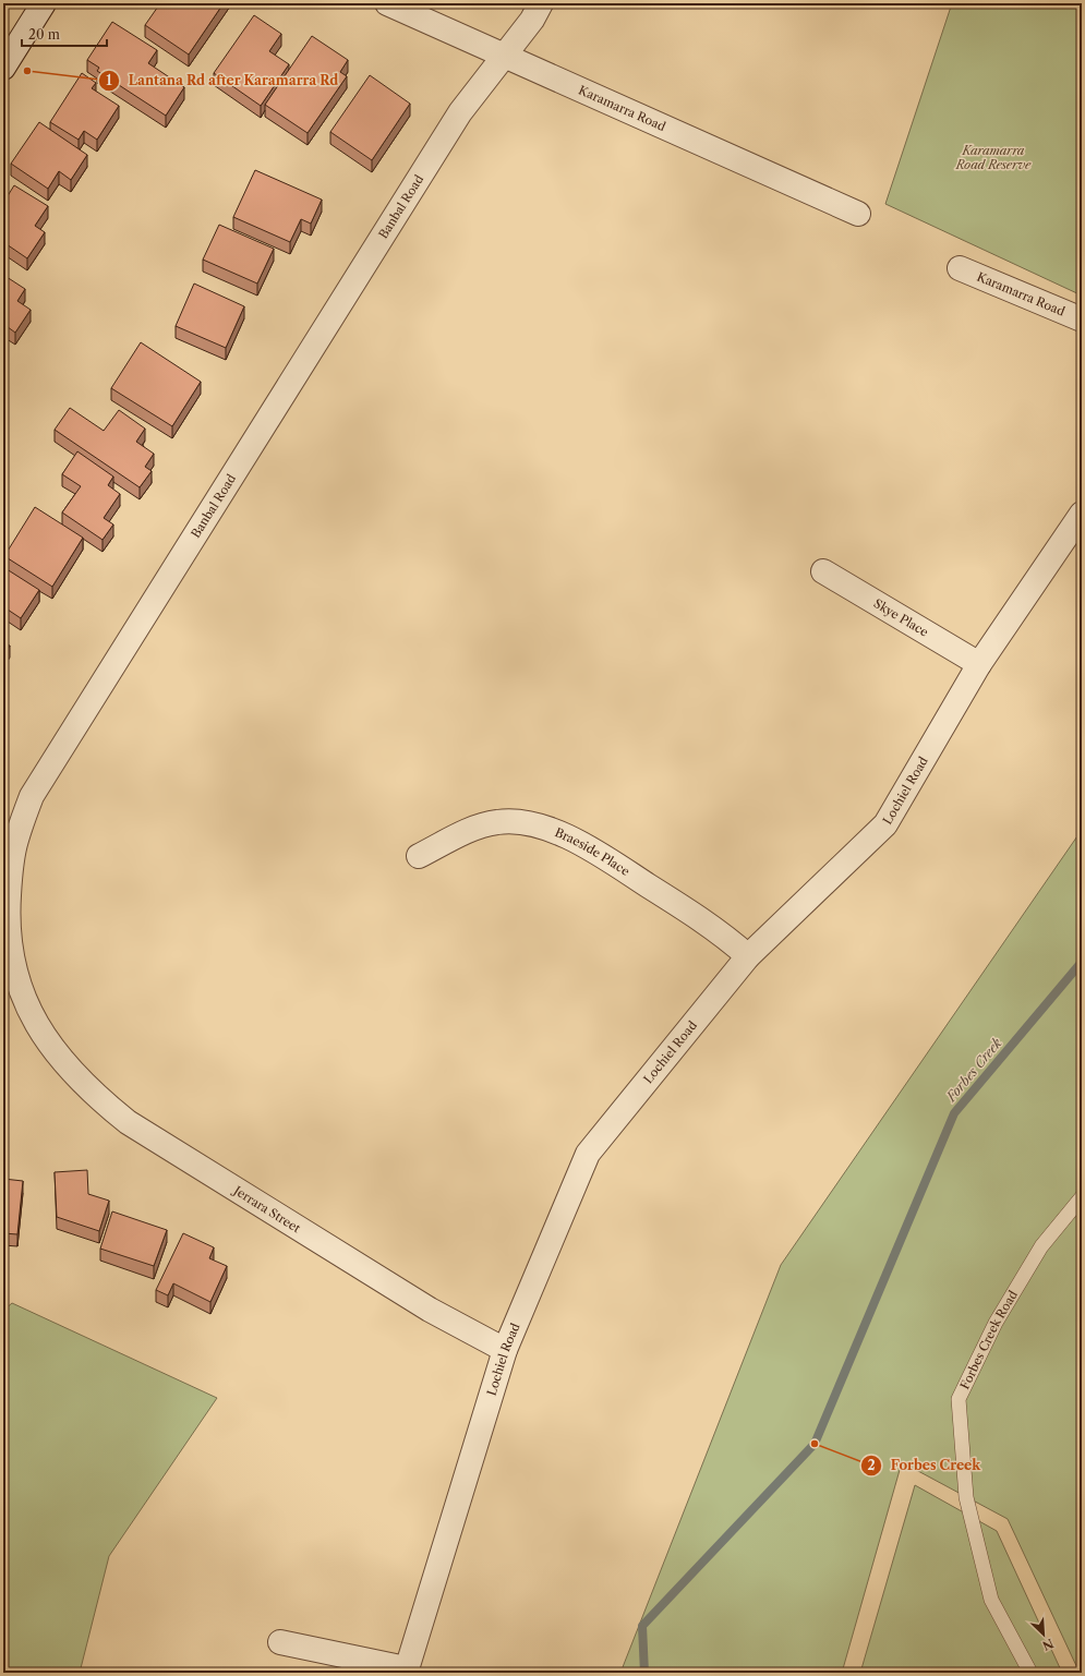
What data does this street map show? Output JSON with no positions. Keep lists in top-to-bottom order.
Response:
{
  "streets": {
    "street": [
      "Karamarra Road",
      "Banbal Road",
      "Skye Place",
      "Lochiel Road",
      "Braeside Place",
      "Jerrara Street"
    ],
    "lane": ["Forbes Creek Road"]
  },
  "crossings": [
    ["Karamarra Road", "Banbal Road"],
    ["Banbal Road", "Jerrara Street"],
    ["Skye Place", "Lochiel Road"],
    ["Lochiel Road", "Braeside Place"],
    ["Lochiel Road", "Jerrara Street"]
  ],
  "water": ["Forbes Creek"],
  "parks": ["Karamarra Road Reserve"],
  "places": ["Lantana Rd after Karamarra Rd", "Forbes Creek"],
  "scale_bar": "20 m",
  "north": "bottom right"
}
